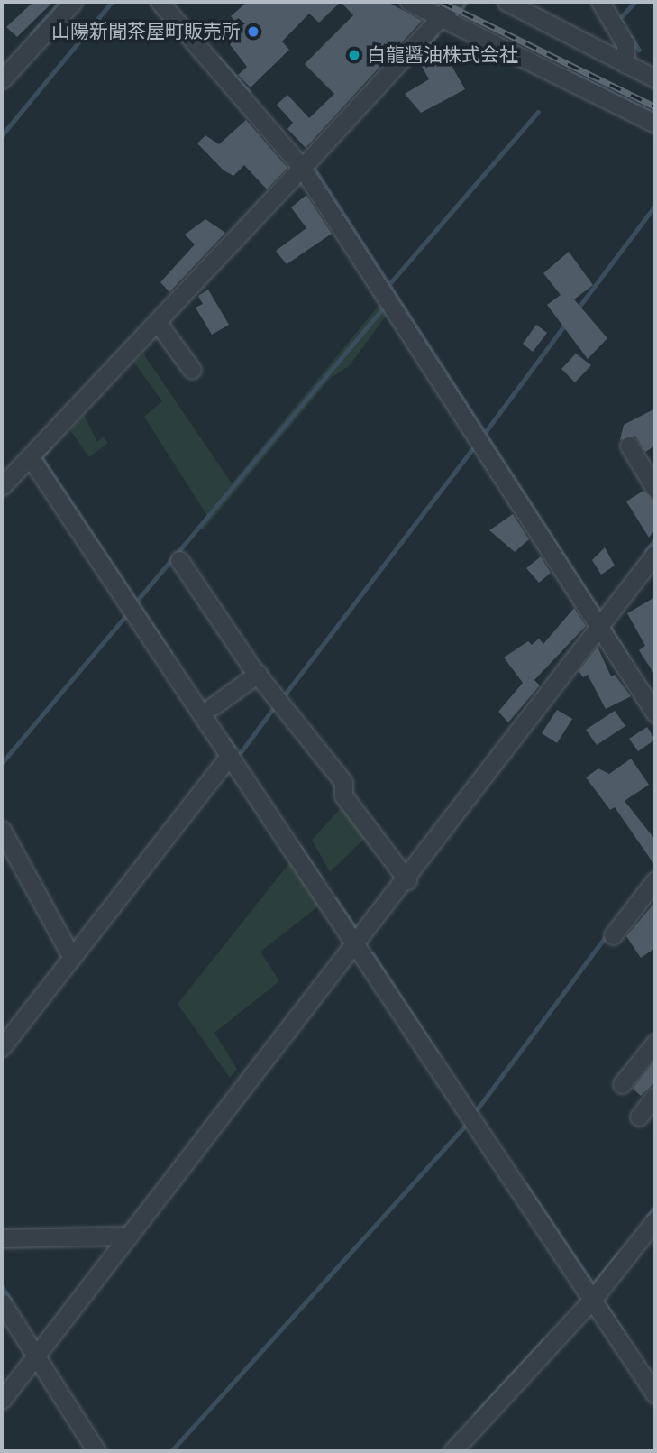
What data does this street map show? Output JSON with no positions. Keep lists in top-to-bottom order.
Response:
{
  "places": ["山陽新聞茶屋町販売所", "白龍醤油株式会社"]
}
